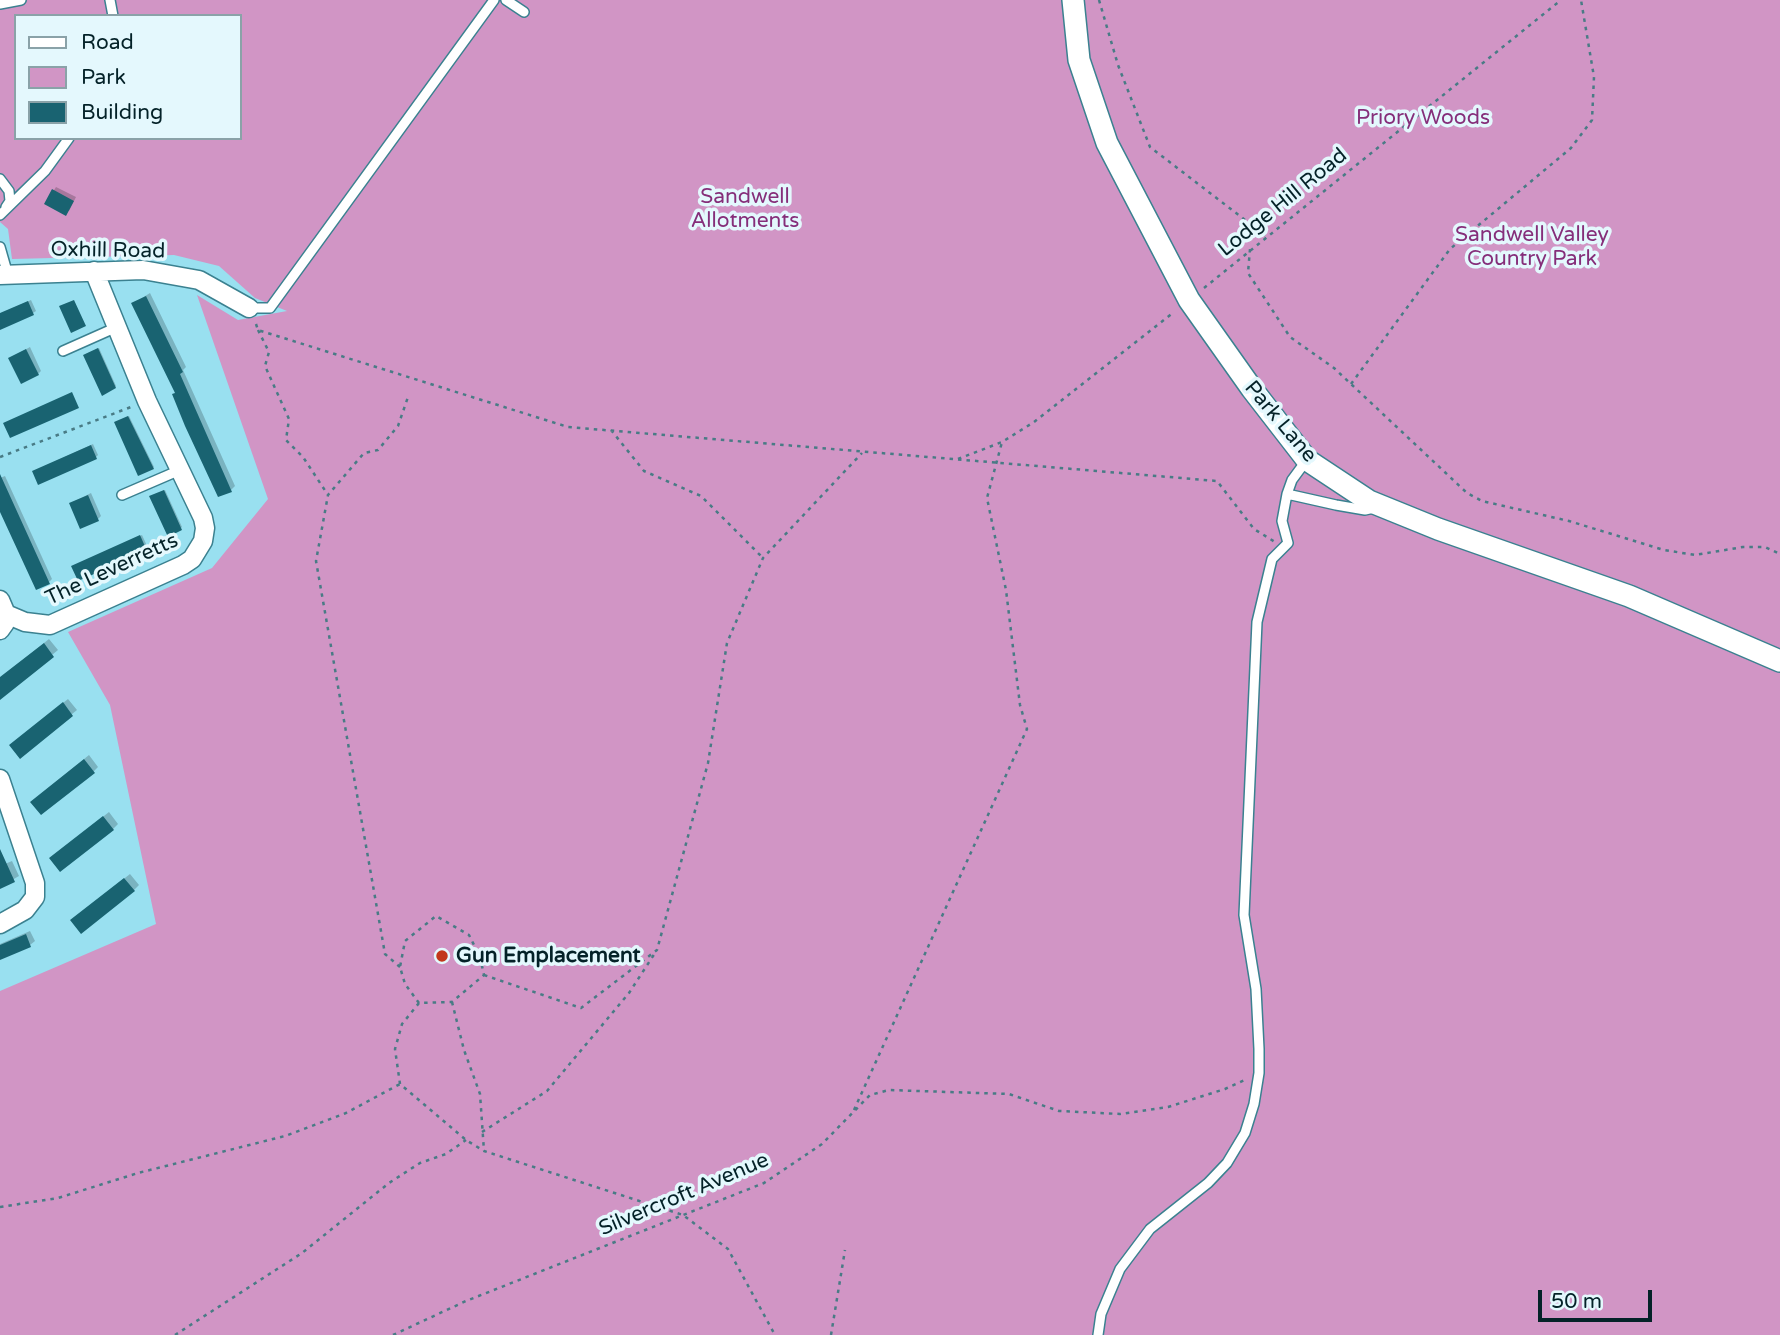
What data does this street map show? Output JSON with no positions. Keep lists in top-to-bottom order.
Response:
{
  "streets": {
    "street": ["Oxhill Road", "Park Lane", "The Leverretts"],
    "path": ["Lodge Hill Road", "Silvercroft Avenue"]
  },
  "crossings": [
    ["Lodge Hill Road", "Park Lane"],
    ["Oxhill Road", "The Leverretts"]
  ],
  "parks": ["Priory Woods", "Sandwell Allotments", "Sandwell Valley Country Park"],
  "places": ["Gun Emplacement"],
  "legend": ["Road", "Park", "Building"],
  "scale_bar": "50 m"
}
